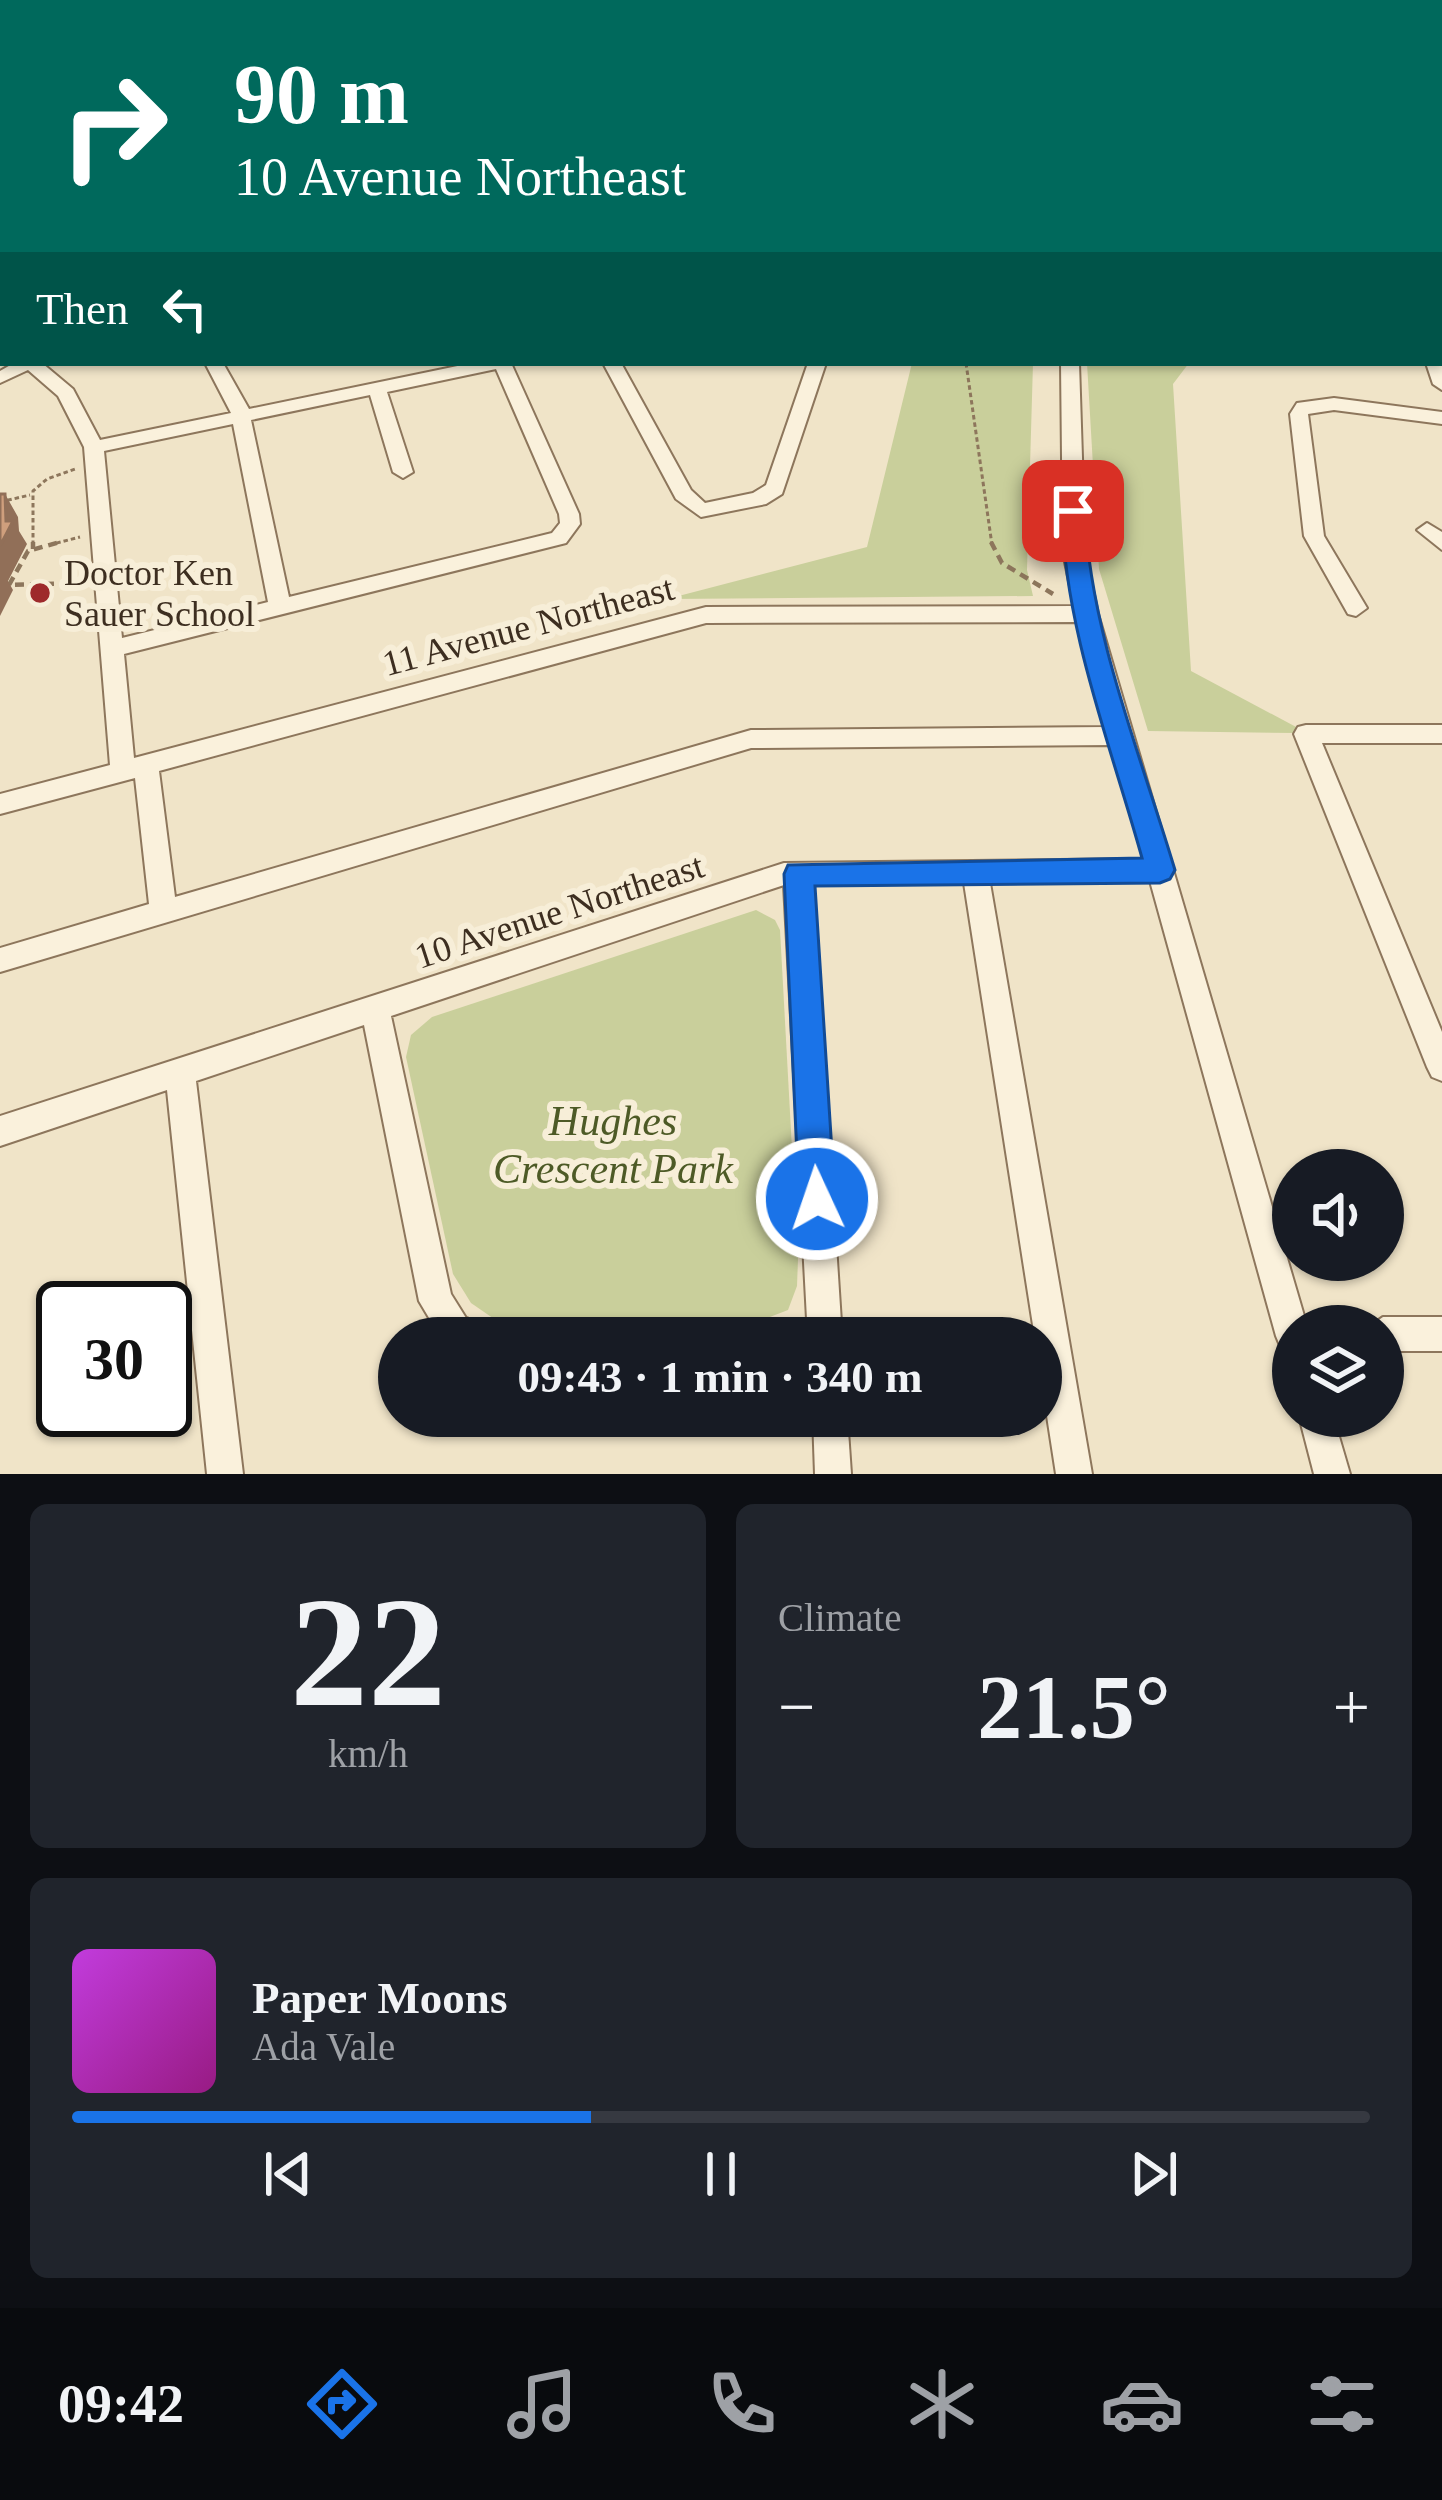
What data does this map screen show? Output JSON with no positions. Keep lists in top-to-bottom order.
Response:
{
  "streets": {
    "street": ["11 Avenue Northeast", "10 Avenue Northeast"]
  },
  "parks": ["Hughes Crescent Park"],
  "places": ["Doctor Ken Sauer School"],
  "page": {
    "turn": ["90 m", "10 Avenue Northeast"],
    "then": "Then",
    "limit": "30",
    "trip": "09:43 · 1 min · 340 m",
    "tile": [
      ["22", "km/h"],
      "Climate"
    ],
    "heat": ["−", "21.5°", "+"],
    "song": ["Paper Moons", "Ada Vale"],
    "tabs": "09:42"
  }
}
